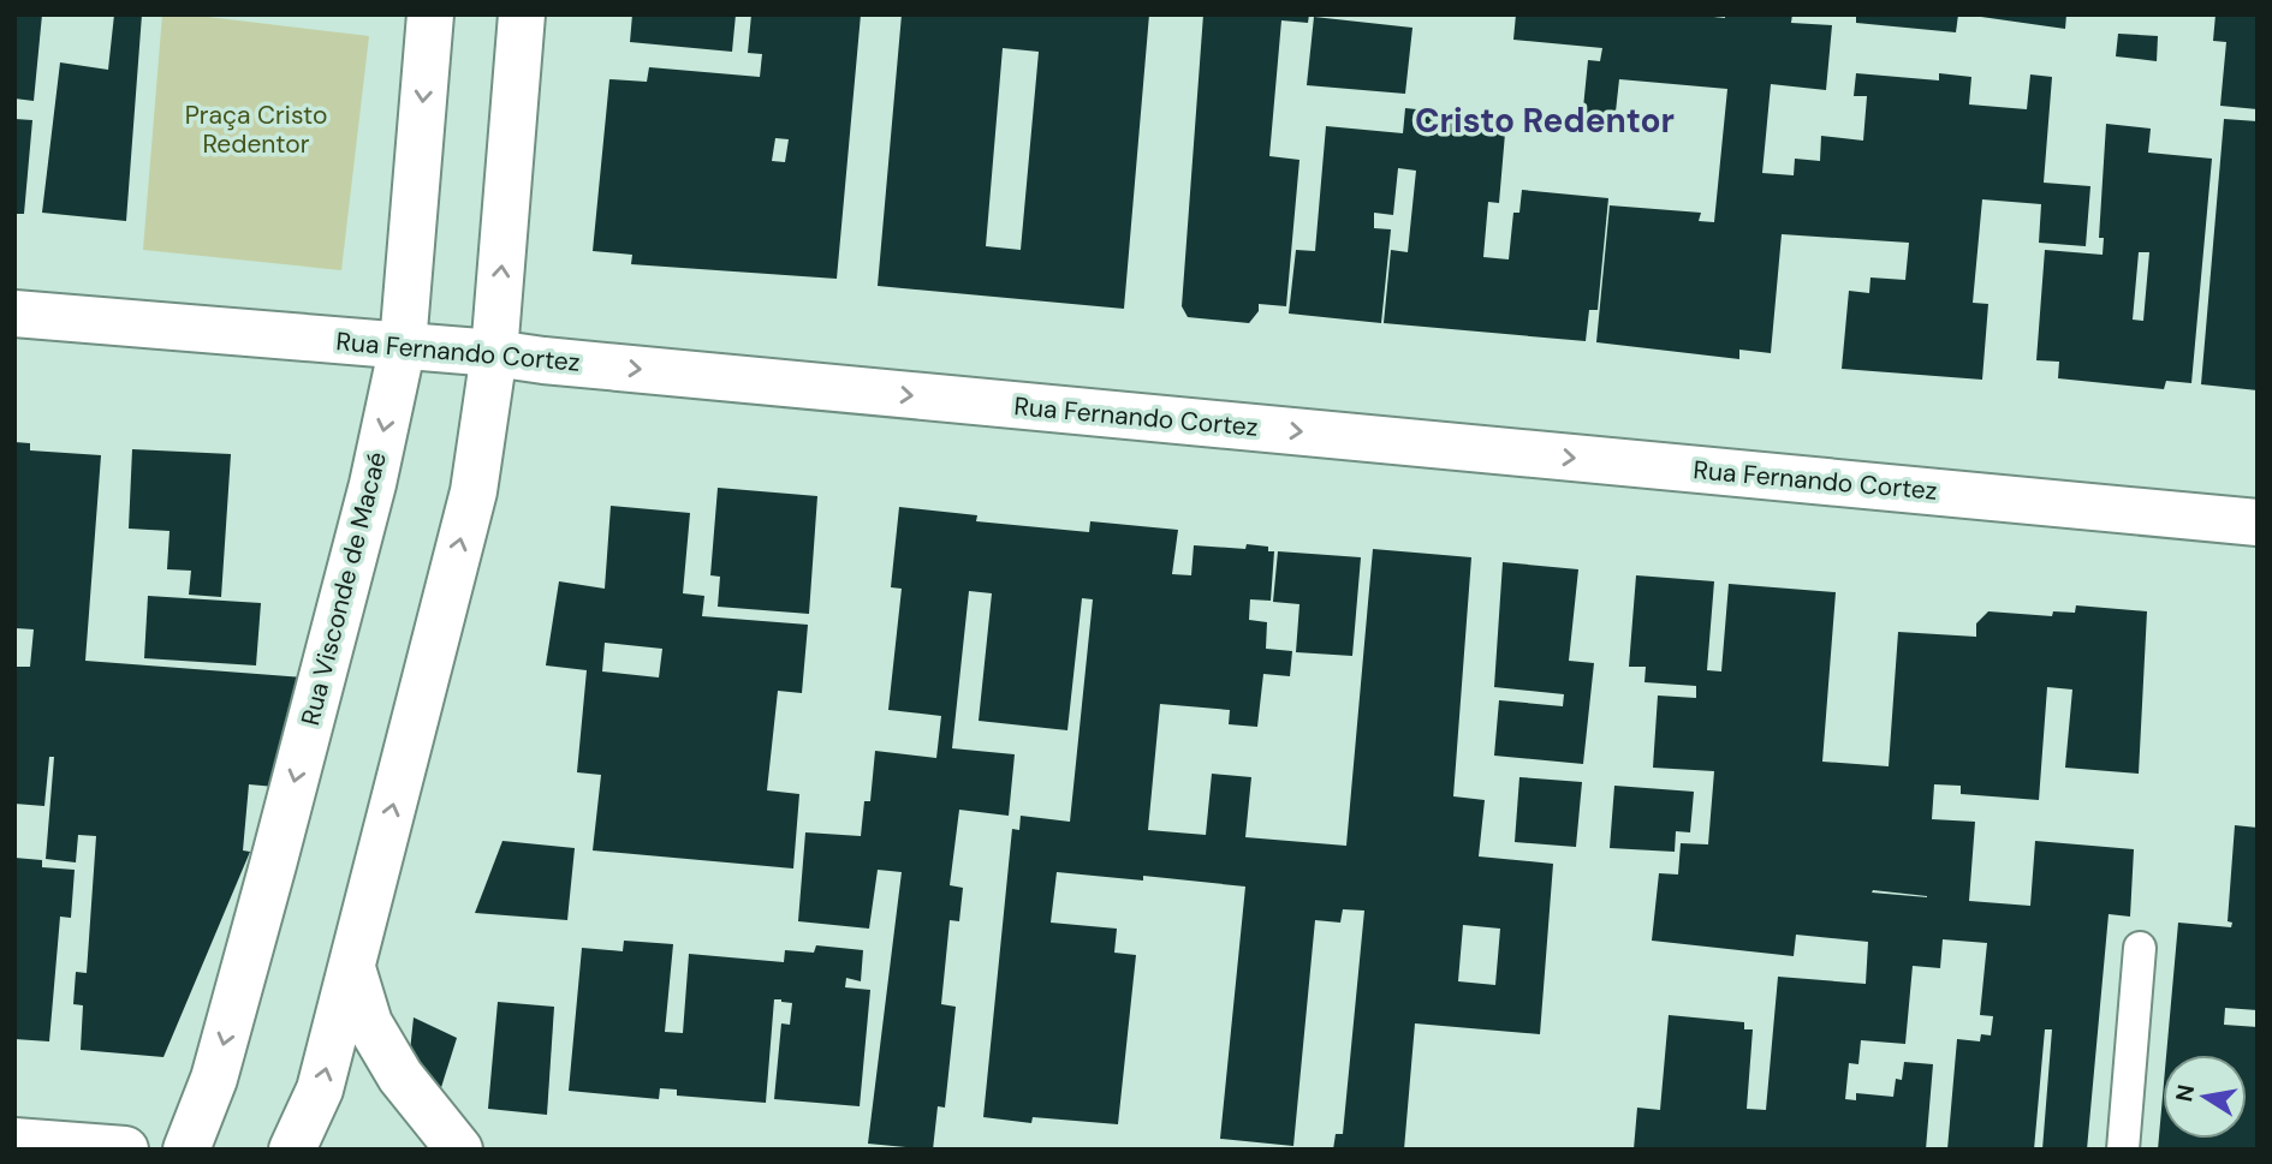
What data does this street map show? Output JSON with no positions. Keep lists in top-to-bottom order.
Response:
{
  "streets": {
    "street": ["Rua Fernando Cortez", "Rua Visconde de Macaé"]
  },
  "crossings": [
    ["Rua Fernando Cortez", "Rua Visconde de Macaé"]
  ],
  "one_way": ["Rua Fernando Cortez"],
  "districts": ["Cristo Redentor"],
  "parks": ["Praça Cristo Redentor"],
  "north": "left"
}
